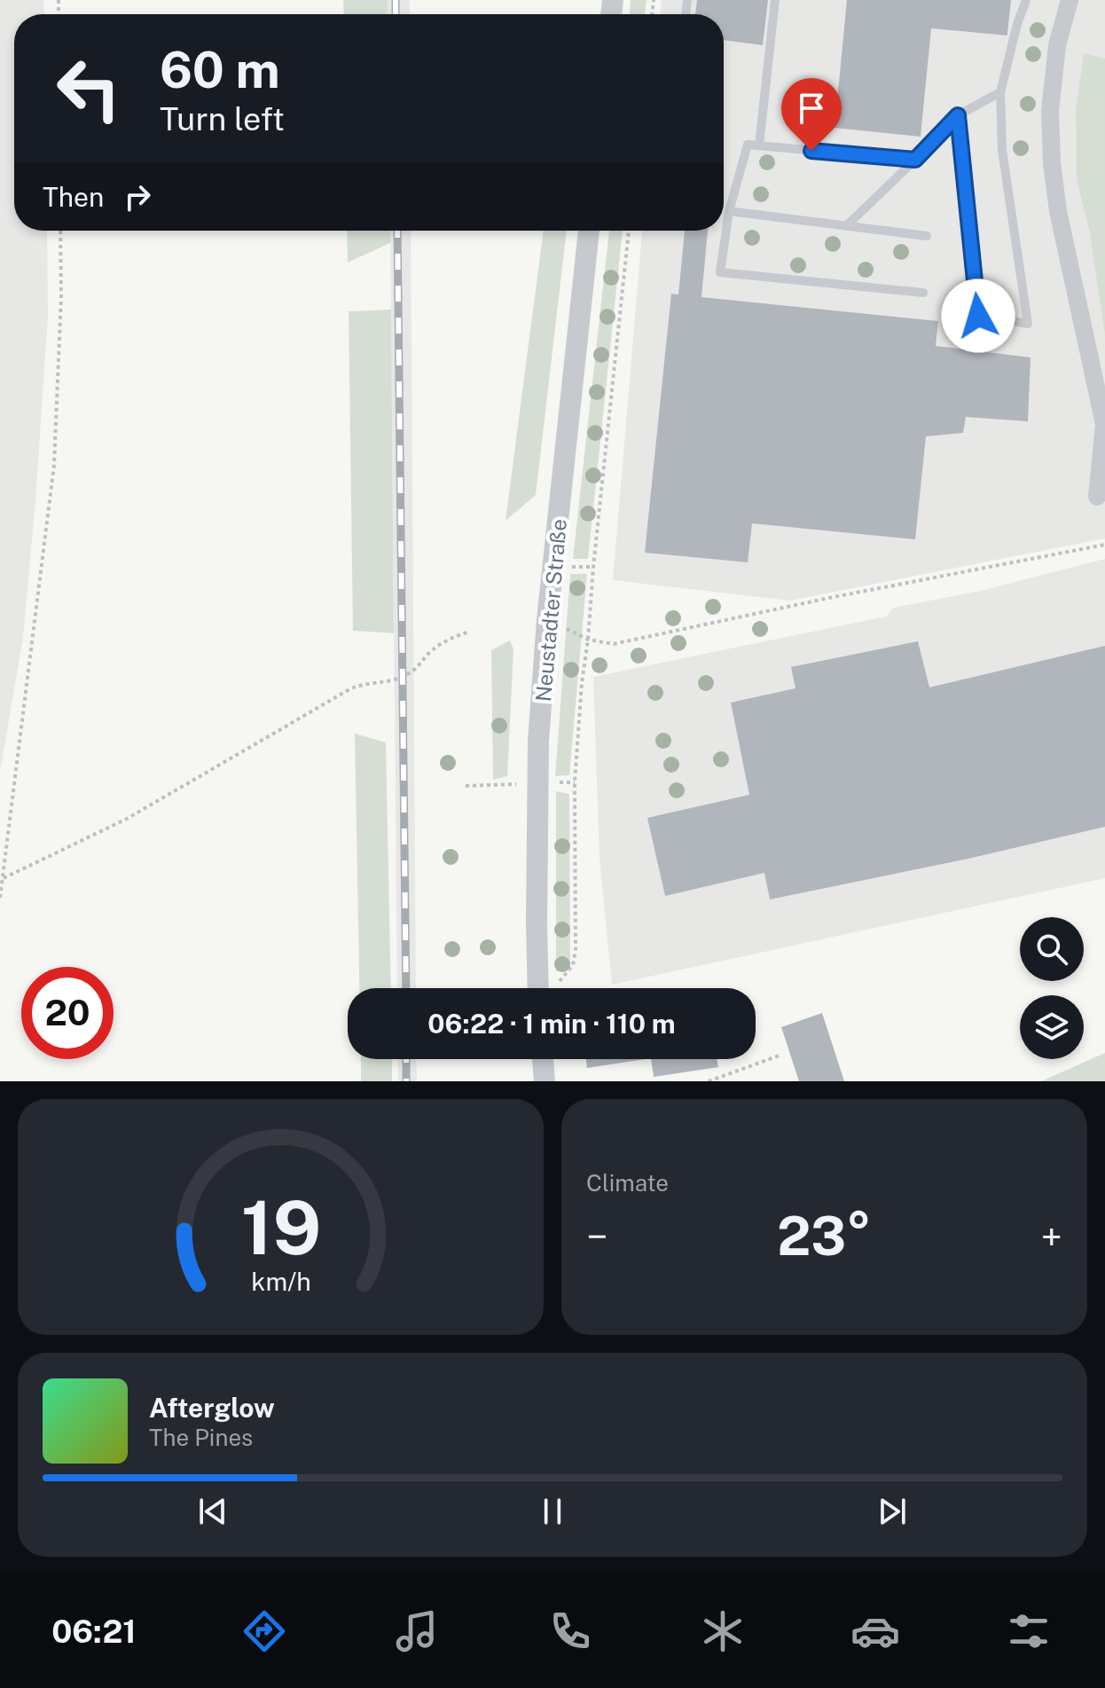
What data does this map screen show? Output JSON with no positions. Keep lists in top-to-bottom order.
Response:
{
  "streets": {
    "street": ["Neustadter Straße"]
  },
  "page": {
    "turn": ["60 m", "Turn left"],
    "then": "Then",
    "limit": "20",
    "trip": "06:22 · 1 min · 110 m",
    "tile": "Climate",
    "heat": ["−", "23°", "+"],
    "song": ["Afterglow", "The Pines"],
    "tabs": "06:21",
    "gauge": ["19", "km/h"]
  }
}
